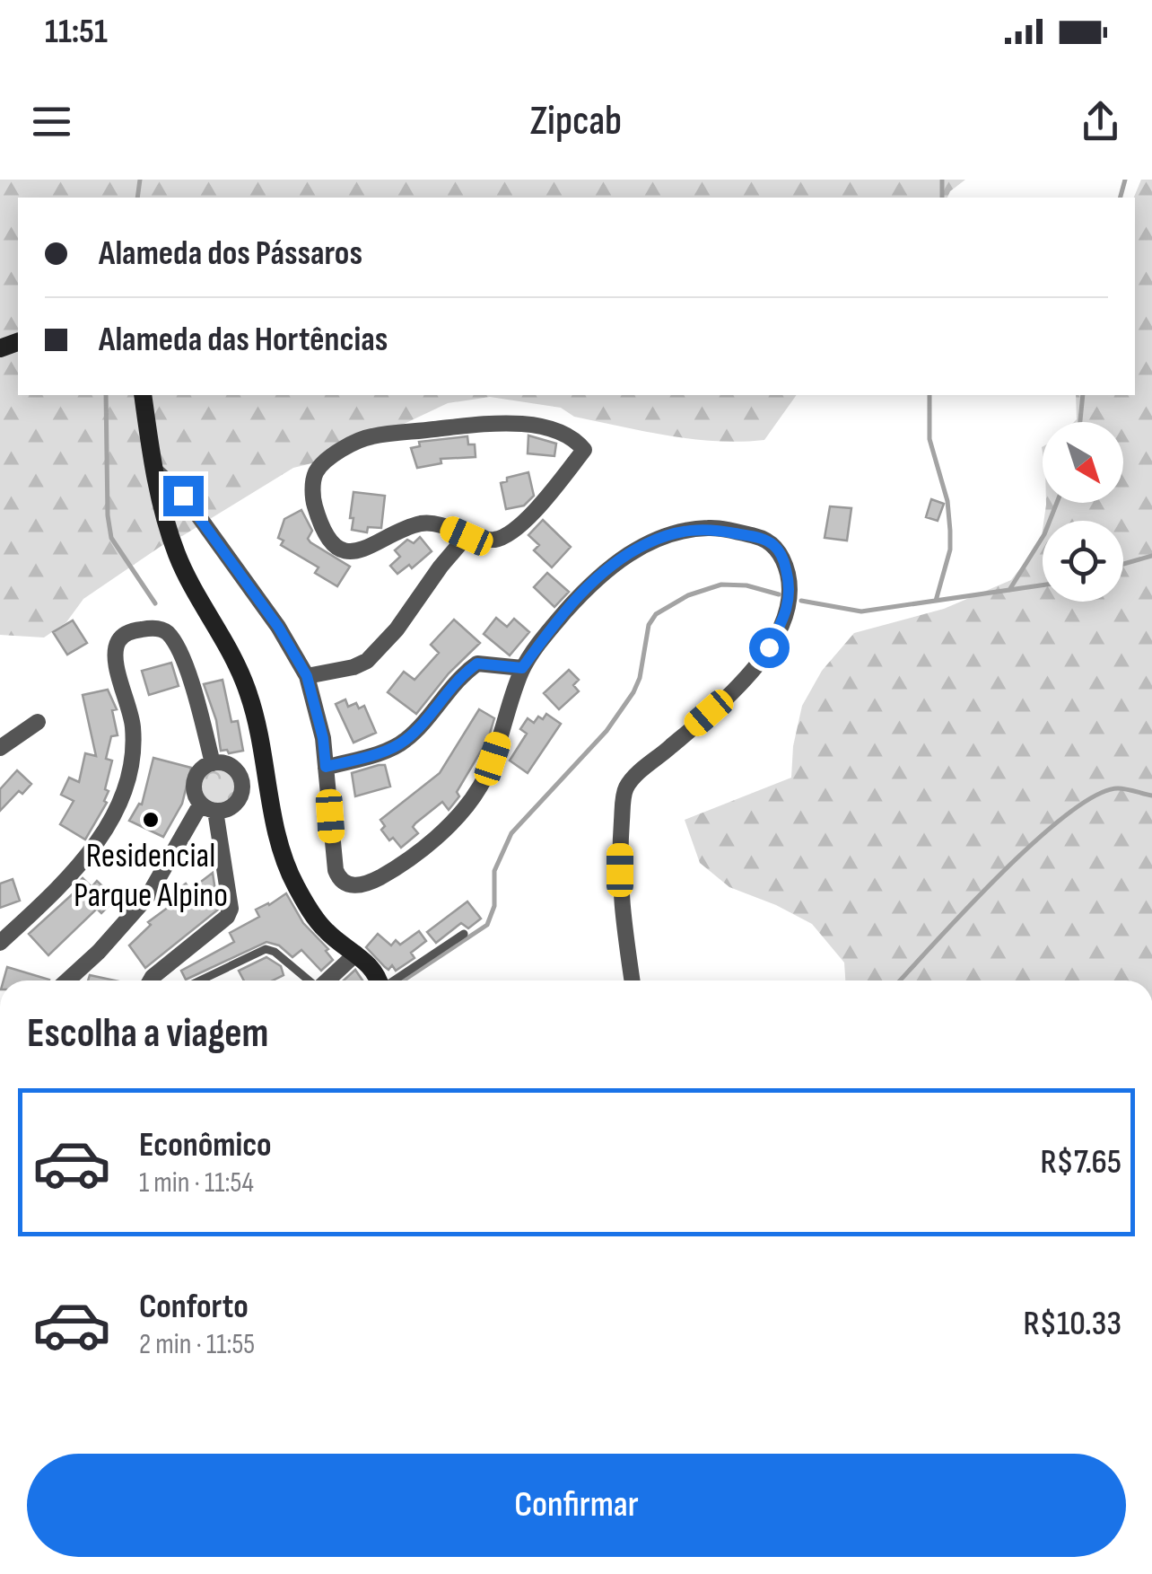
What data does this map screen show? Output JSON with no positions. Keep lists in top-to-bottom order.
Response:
{
  "places": ["Residencial Parque Alpino"],
  "north": "bottom right",
  "page": {
    "status": "11:51",
    "header": "Zipcab",
    "banner": ["Alameda dos Pássaros", "Alameda das Hortências"],
    "heading": "Escolha a viagem",
    "list": [
      {
        "name": "Econômico",
        "note": "1 min · 11:54",
        "value": "R$7.65"
      },
      {
        "name": "Conforto",
        "note": "2 min · 11:55",
        "value": "R$10.33"
      }
    ],
    "buttons": "Confirmar"
  }
}
